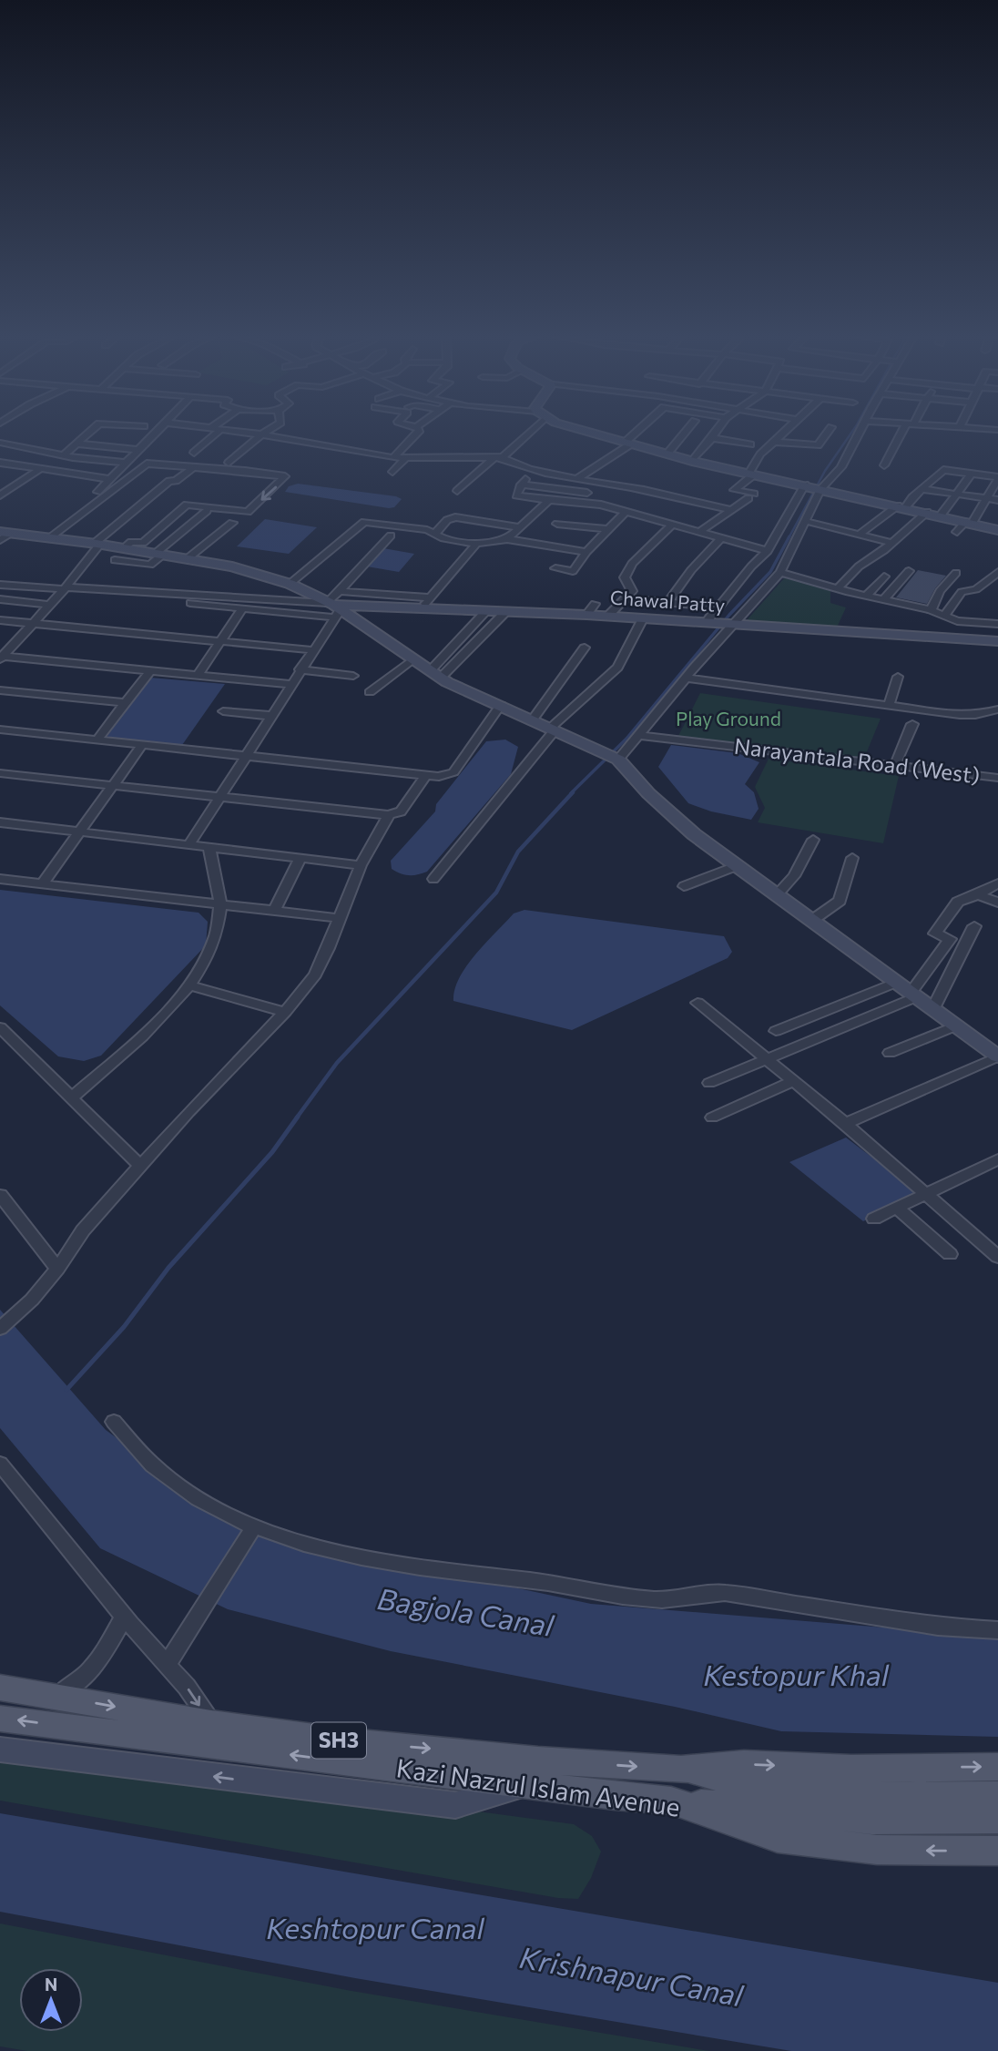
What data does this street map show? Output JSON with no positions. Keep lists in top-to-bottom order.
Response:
{
  "streets": {
    "main road": ["SH3", "Kazi Nazrul Islam Avenue"],
    "street": ["Chawal Patty", "Narayantala Road (West)"]
  },
  "water": [
    "Bagjola Canal",
    "Kestopur Khal",
    "Keshtopur Canal",
    "Krishnapur Canal"
  ],
  "parks": ["Play Ground"],
  "north": "top"
}
